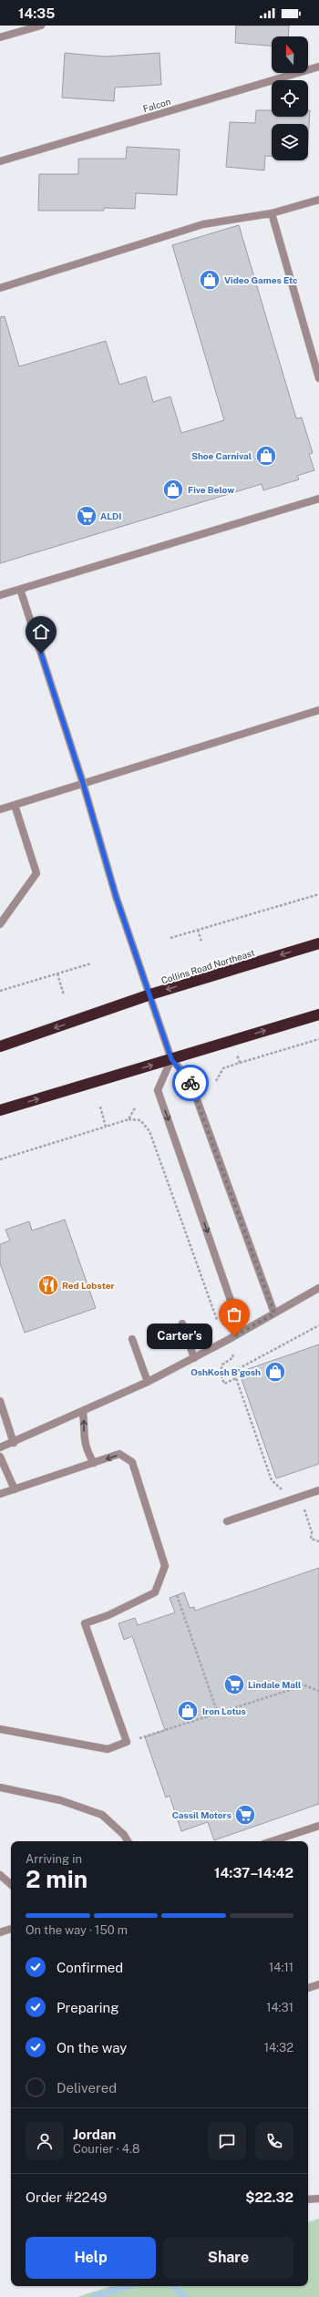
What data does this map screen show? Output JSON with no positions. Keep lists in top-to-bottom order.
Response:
{
  "streets": {
    "highway": ["Collins Road Northeast"],
    "street": ["Falcon"]
  },
  "places": {
    "shop": [
      "Video Games Etc",
      "Shoe Carnival",
      "Five Below",
      "OshKosh B'gosh",
      "Iron Lotus"
    ],
    "supermarket": ["ALDI", "Lindale Mall", "Cassil Motors"],
    "restaurant": ["Red Lobster"],
    "other": ["Carter's"]
  },
  "north": "top",
  "page": {
    "status": "14:35",
    "bubble": "Carter's",
    "heading": ["2 min", "Arriving in", "14:37–14:42"],
    "panel": [
      "Jordan",
      "Courier · 4.8",
      "Order #2249",
      "$22.32"
    ],
    "bar": "On the way · 150 m",
    "list": [
      ["Confirmed", "14:11"],
      ["Preparing", "14:31"],
      ["On the way", "14:32"],
      "Delivered"
    ],
    "buttons": ["Help", "Share"]
  }
}
